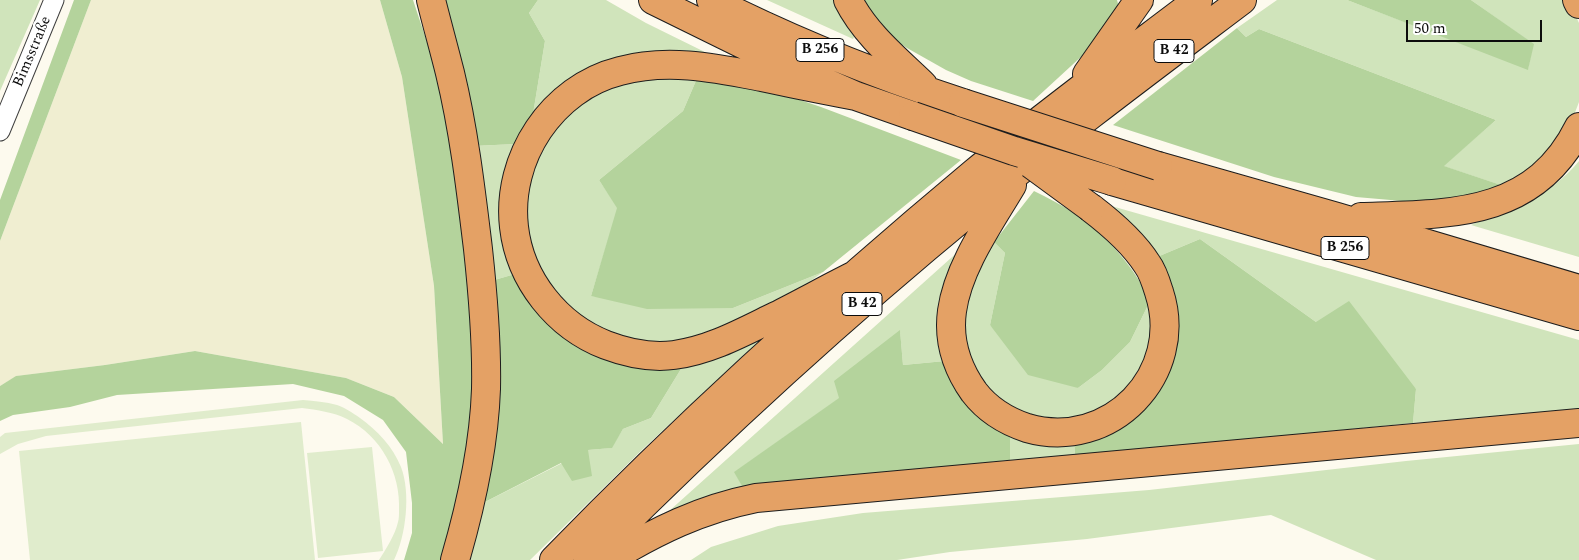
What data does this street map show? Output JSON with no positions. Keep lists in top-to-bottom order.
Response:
{
  "streets": {
    "highway": ["B 256", "B 42"],
    "street": ["Bimsstraße"]
  },
  "crossings": [
    ["B 256", "B 42"]
  ],
  "scale_bar": "50 m"
}
